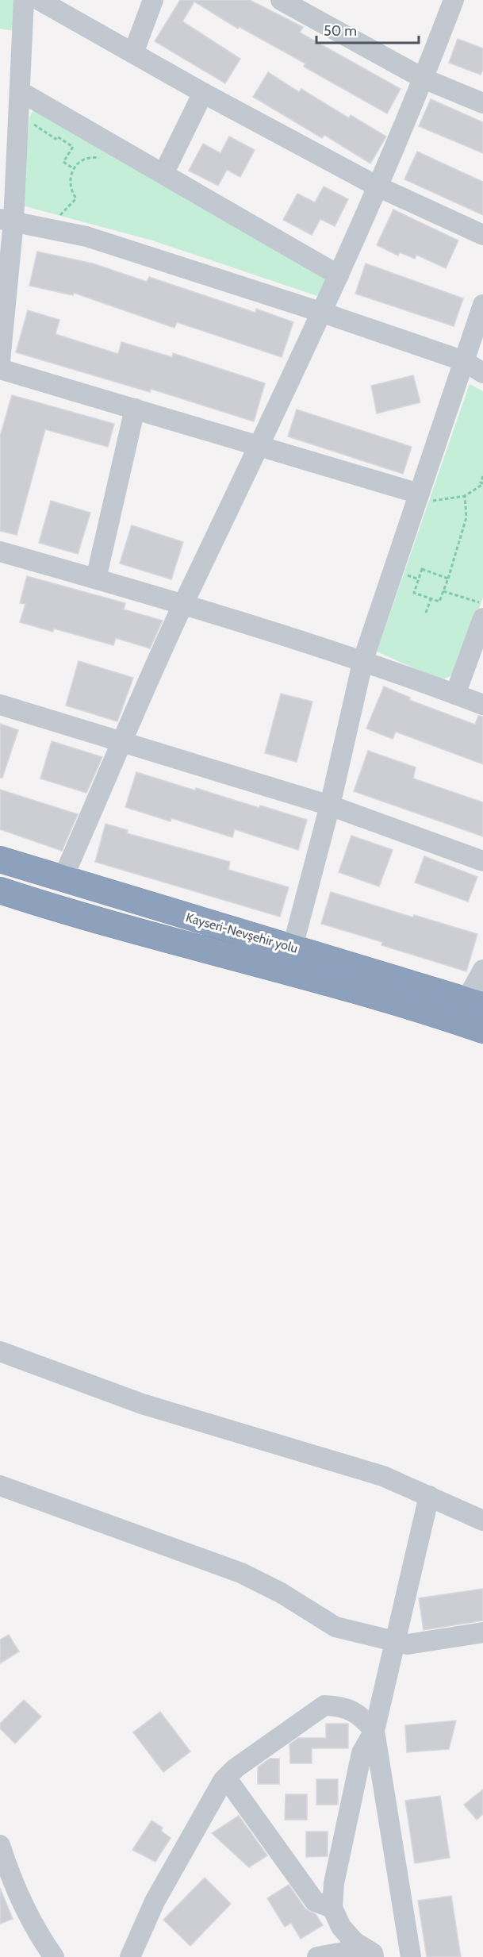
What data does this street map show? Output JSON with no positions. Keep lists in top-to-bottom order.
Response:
{
  "streets": {
    "highway": ["Kayseri-Nevşehir yolu"]
  },
  "scale_bar": "50 m"
}
